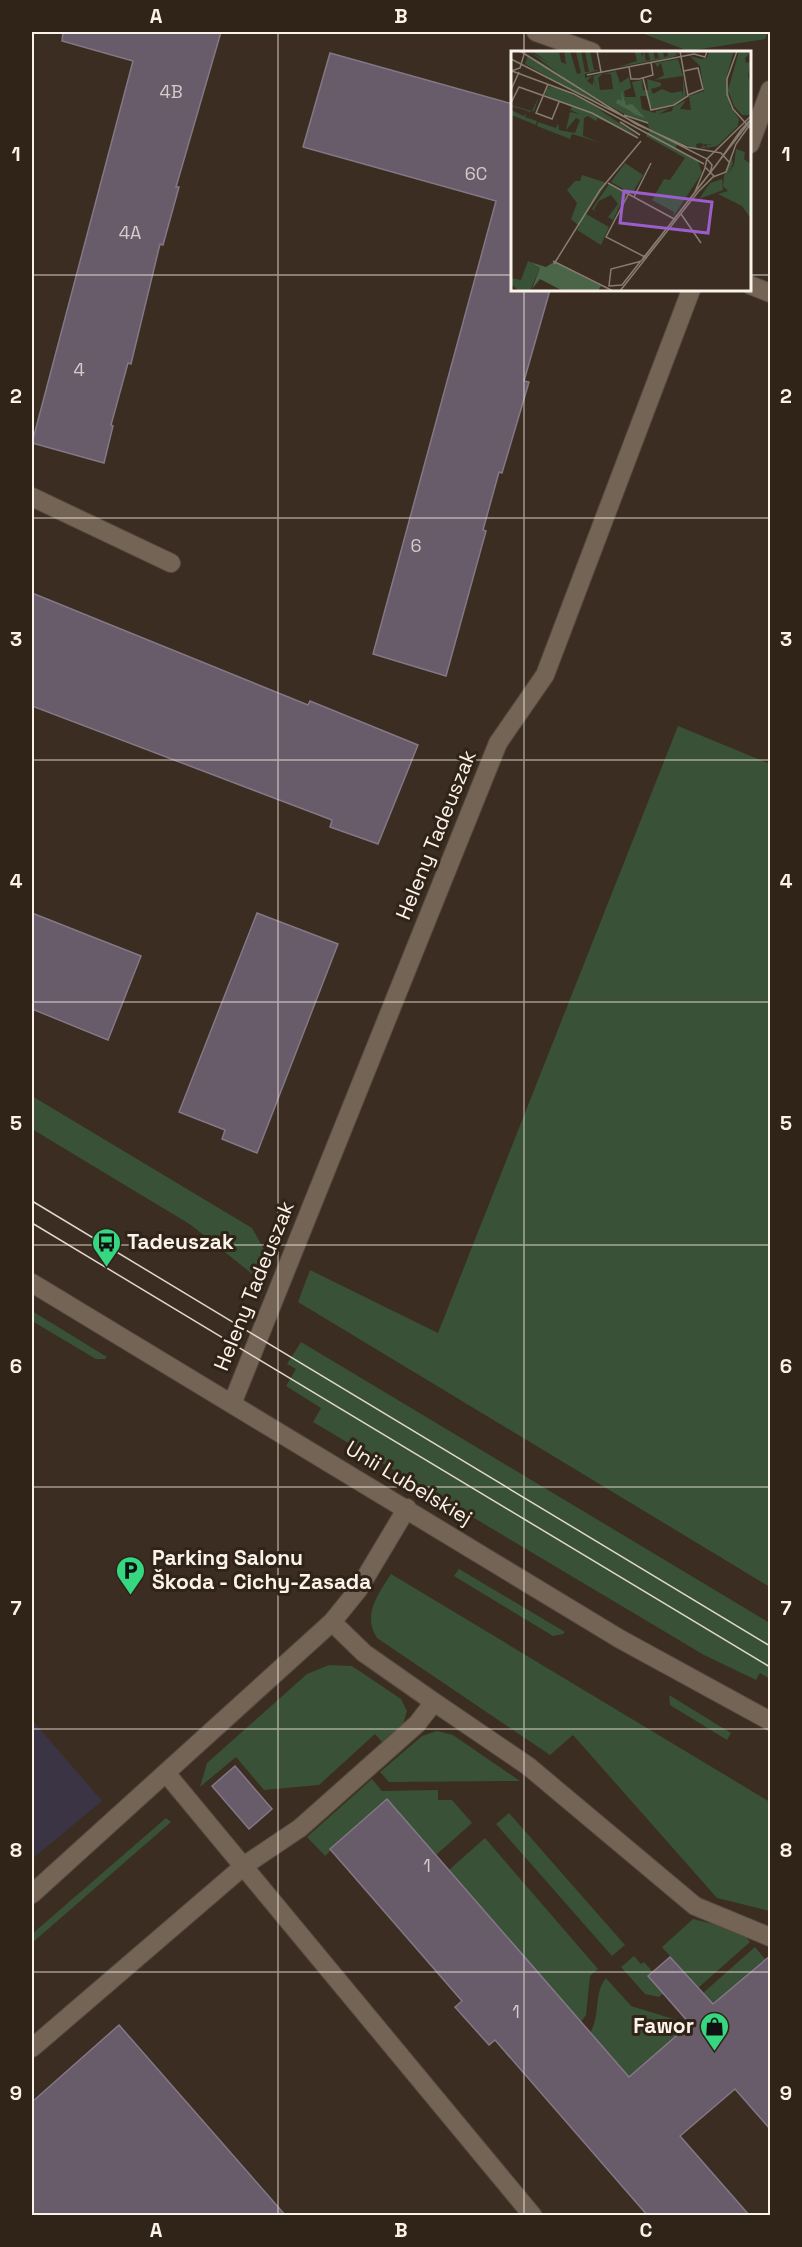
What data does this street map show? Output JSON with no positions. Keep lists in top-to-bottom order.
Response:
{
  "streets": {
    "street": ["Heleny Tadeuszak", "Unii Lubelskiej"]
  },
  "crossings": [
    ["Heleny Tadeuszak", "Unii Lubelskiej"]
  ],
  "places": {
    "bus stop": ["Tadeuszak"],
    "parking": ["Parking Salonu Škoda - Cichy-Zasada"],
    "shop": ["Fawor"]
  },
  "house_numbers": [
    "4B",
    "6C",
    "4A",
    "4",
    "6",
    "1",
    "1"
  ],
  "grid": {
    "columns": ["A", "B", "C"],
    "rows": [
      "1",
      "2",
      "3",
      "4",
      "5",
      "6",
      "7",
      "8",
      "9"
    ]
  }
}
